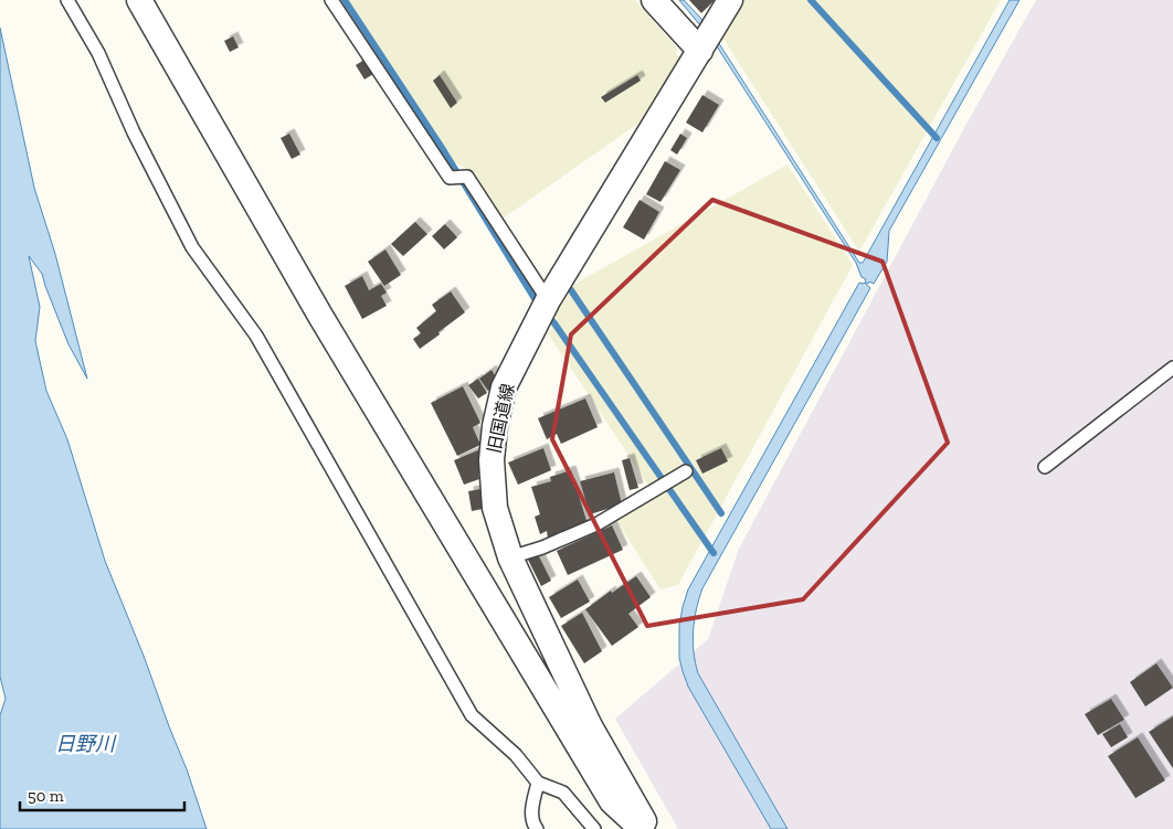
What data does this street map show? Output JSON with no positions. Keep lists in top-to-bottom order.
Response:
{
  "streets": {
    "street": ["旧国道線"]
  },
  "water": ["日野川"],
  "scale_bar": "50 m"
}
